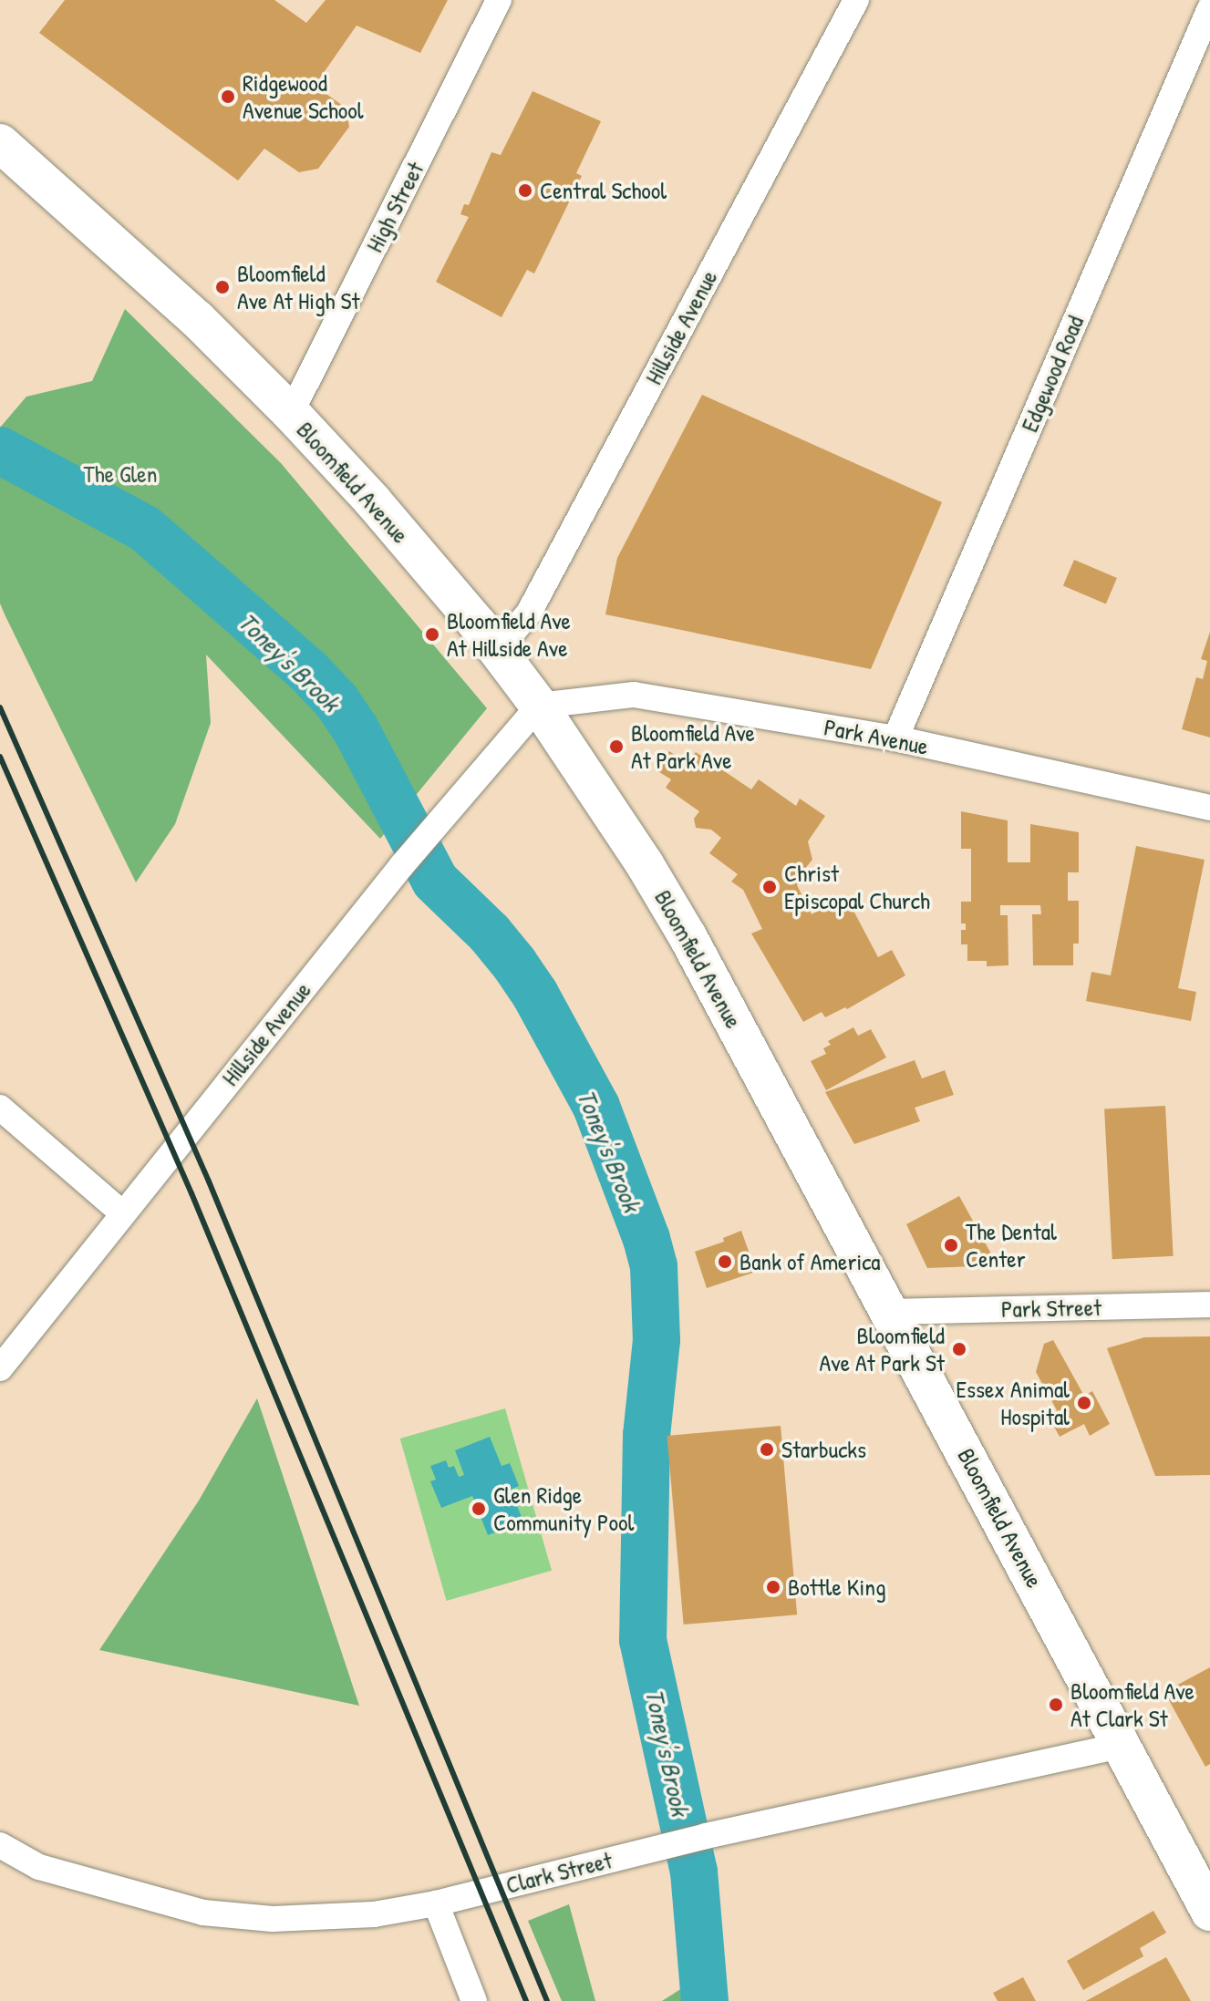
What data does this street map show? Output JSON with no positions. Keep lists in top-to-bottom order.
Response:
{
  "streets": {
    "main road": ["Bloomfield Avenue"],
    "street": [
      "High Street",
      "Hillside Avenue",
      "Edgewood Road",
      "Park Avenue",
      "Park Street",
      "Clark Street"
    ]
  },
  "crossings": [
    ["High Street", "Bloomfield Avenue"],
    ["Hillside Avenue", "Bloomfield Avenue"],
    ["Hillside Avenue", "Park Avenue"],
    ["Edgewood Road", "Park Avenue"],
    ["Bloomfield Avenue", "Park Avenue"],
    ["Bloomfield Avenue", "Park Street"],
    ["Bloomfield Avenue", "Clark Street"]
  ],
  "water": ["Toney's Brook"],
  "parks": ["The Glen"],
  "places": [
    "Ridgewood Avenue School",
    "Central School",
    "Bloomfield Ave At High St",
    "Bloomfield Ave At Hillside Ave",
    "Bloomfield Ave At Park Ave",
    "Christ Episcopal Church",
    "The Dental Center",
    "Bank of America",
    "Bloomfield Ave At Park St",
    "Essex Animal Hospital",
    "Starbucks",
    "Glen Ridge Community Pool",
    "Bottle King",
    "Bloomfield Ave At Clark St"
  ]
}
